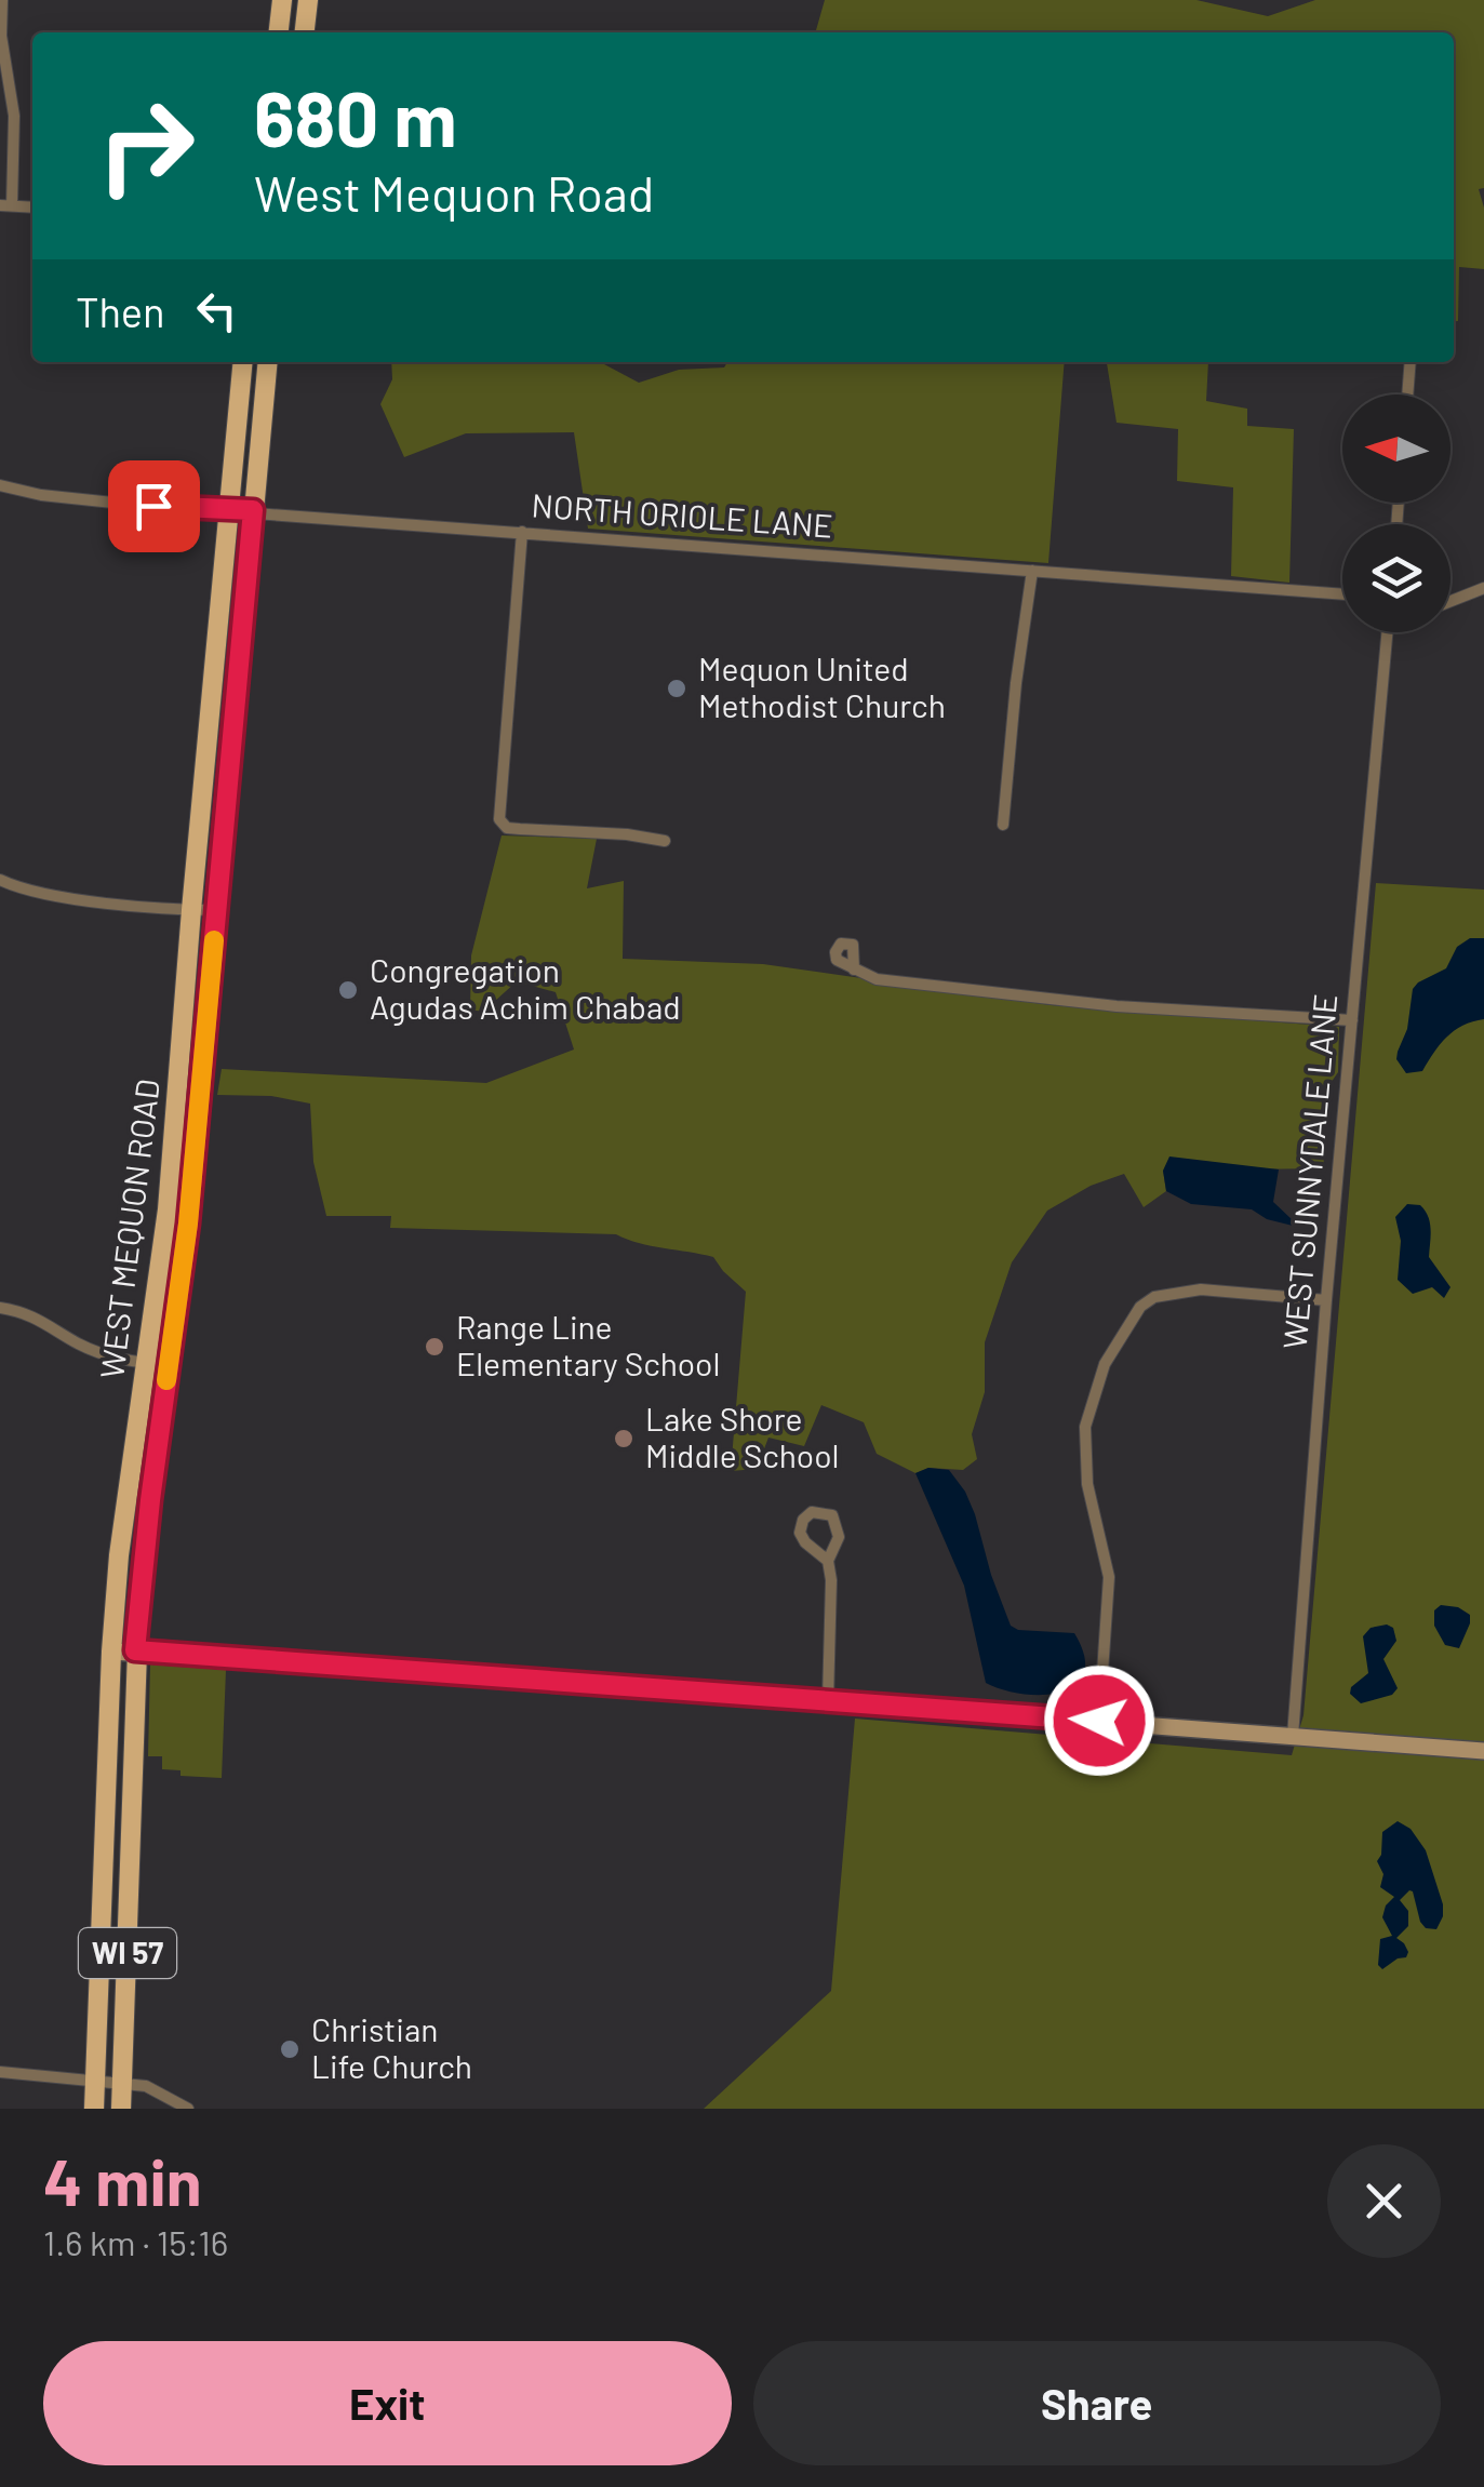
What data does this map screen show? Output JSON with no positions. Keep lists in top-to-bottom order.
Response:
{
  "streets": {
    "main road": ["WEST MEQUON ROAD", "WI 57"],
    "street": ["NORTH ORIOLE LANE", "WEST SUNNYDALE LANE"]
  },
  "crossings": [
    ["NORTH ORIOLE LANE", "WEST MEQUON ROAD"]
  ],
  "places": [
    "Mequon United Methodist Church",
    "Congregation Agudas Achim Chabad",
    "Range Line Elementary School",
    "Lake Shore Middle School",
    "Christian Life Church"
  ],
  "north": "left",
  "page": {
    "turn": ["680 m", "West Mequon Road"],
    "then": "Then",
    "heading": ["4 min", "1.6 km · 15:16"],
    "buttons": ["Exit", "Share"]
  }
}
